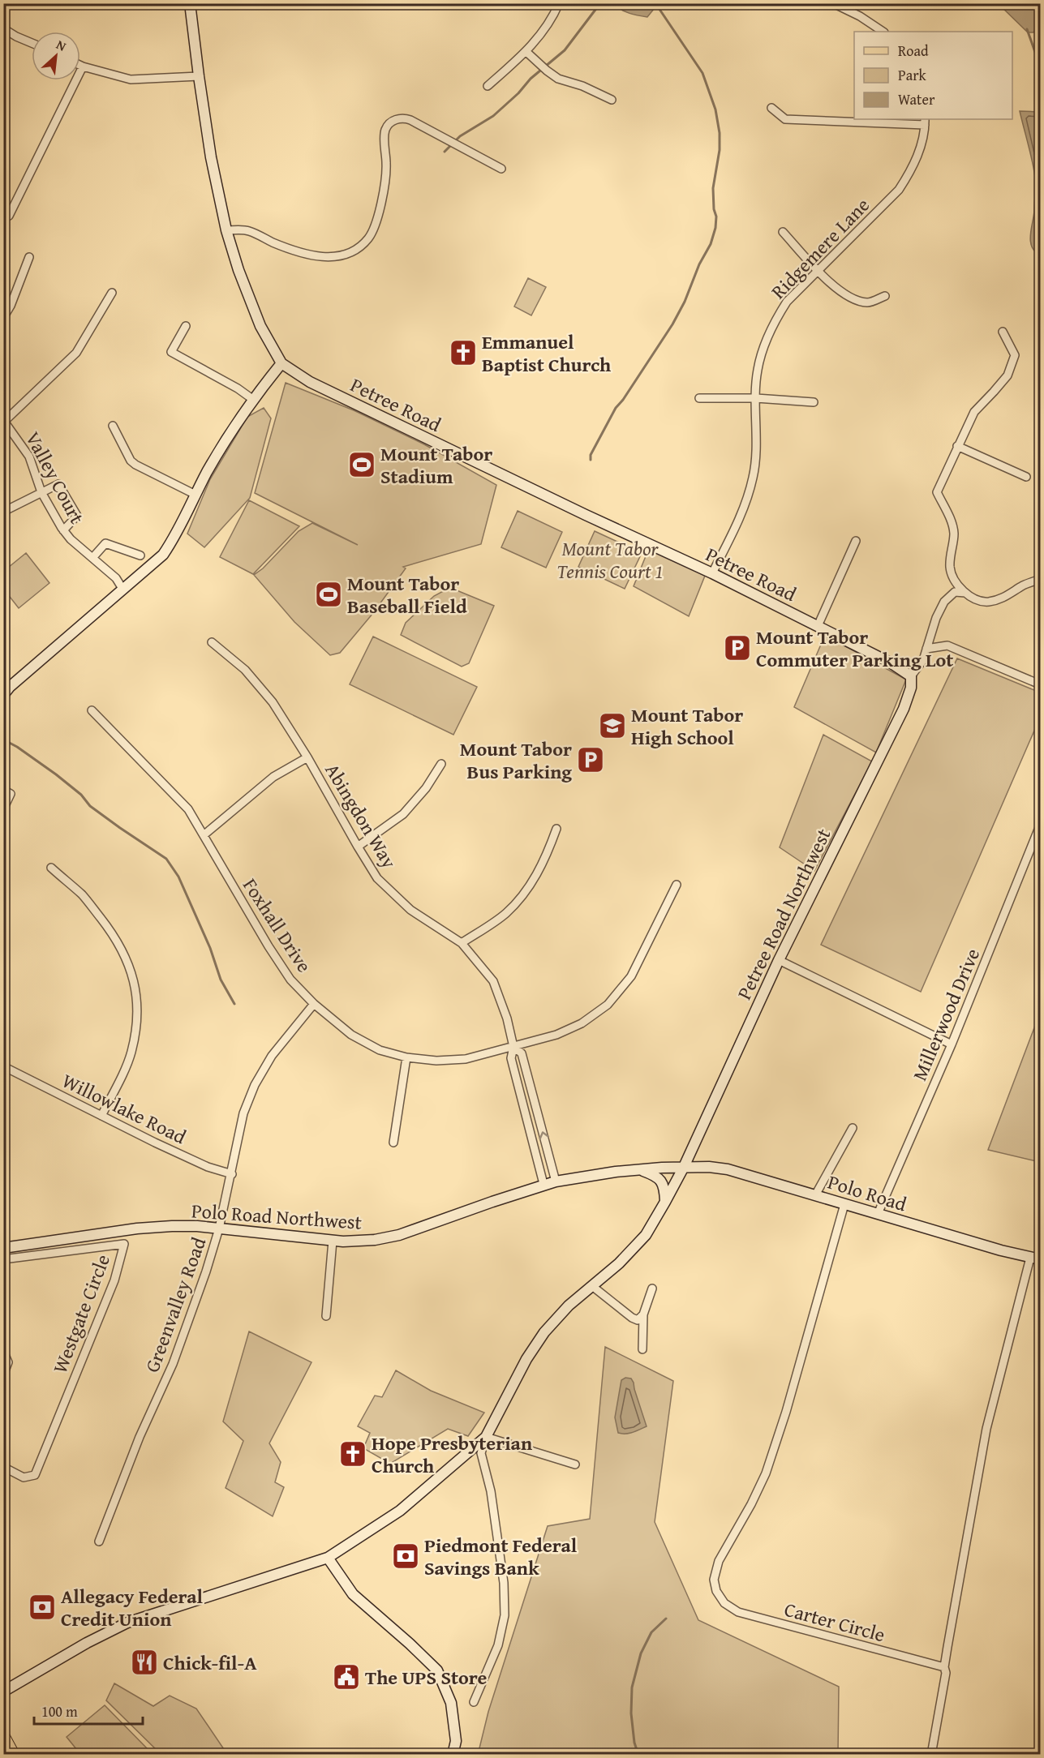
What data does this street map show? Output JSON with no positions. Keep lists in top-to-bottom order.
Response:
{
  "streets": {
    "street": [
      "Ridgemere Lane",
      "Petree Road",
      "Valley Court",
      "Abingdon Way",
      "Petree Road Northwest",
      "Foxhall Drive",
      "Millerwood Drive",
      "Willowlake Road",
      "Polo Road",
      "Polo Road Northwest",
      "Greenvalley Road",
      "Westgate Circle",
      "Carter Circle"
    ]
  },
  "crossings": [
    ["Ridgemere Lane", "Petree Road"],
    ["Petree Road", "Petree Road Northwest"],
    ["Abingdon Way", "Foxhall Drive"],
    ["Abingdon Way", "Polo Road Northwest"],
    ["Petree Road Northwest", "Polo Road"],
    ["Petree Road Northwest", "Polo Road Northwest"],
    ["Foxhall Drive", "Greenvalley Road"],
    ["Millerwood Drive", "Polo Road"],
    ["Willowlake Road", "Greenvalley Road"],
    ["Polo Road", "Polo Road Northwest"],
    ["Polo Road", "Carter Circle"],
    ["Polo Road Northwest", "Greenvalley Road"]
  ],
  "parks": ["Mount Tabor Tennis Court 1"],
  "places": {
    "church": ["Emmanuel Baptist Church", "Hope Presbyterian Church"],
    "sports": ["Mount Tabor Stadium", "Mount Tabor Baseball Field"],
    "parking": ["Mount Tabor Commuter Parking Lot", "Mount Tabor Bus Parking"],
    "school or university": ["Mount Tabor High School"],
    "bank": ["Piedmont Federal Savings Bank", "Allegacy Federal Credit Union"],
    "restaurant": ["Chick-fil-A"],
    "public building": ["The UPS Store"]
  },
  "legend": ["Road", "Park", "Water"],
  "scale_bar": "100 m",
  "north": "top right"
}
